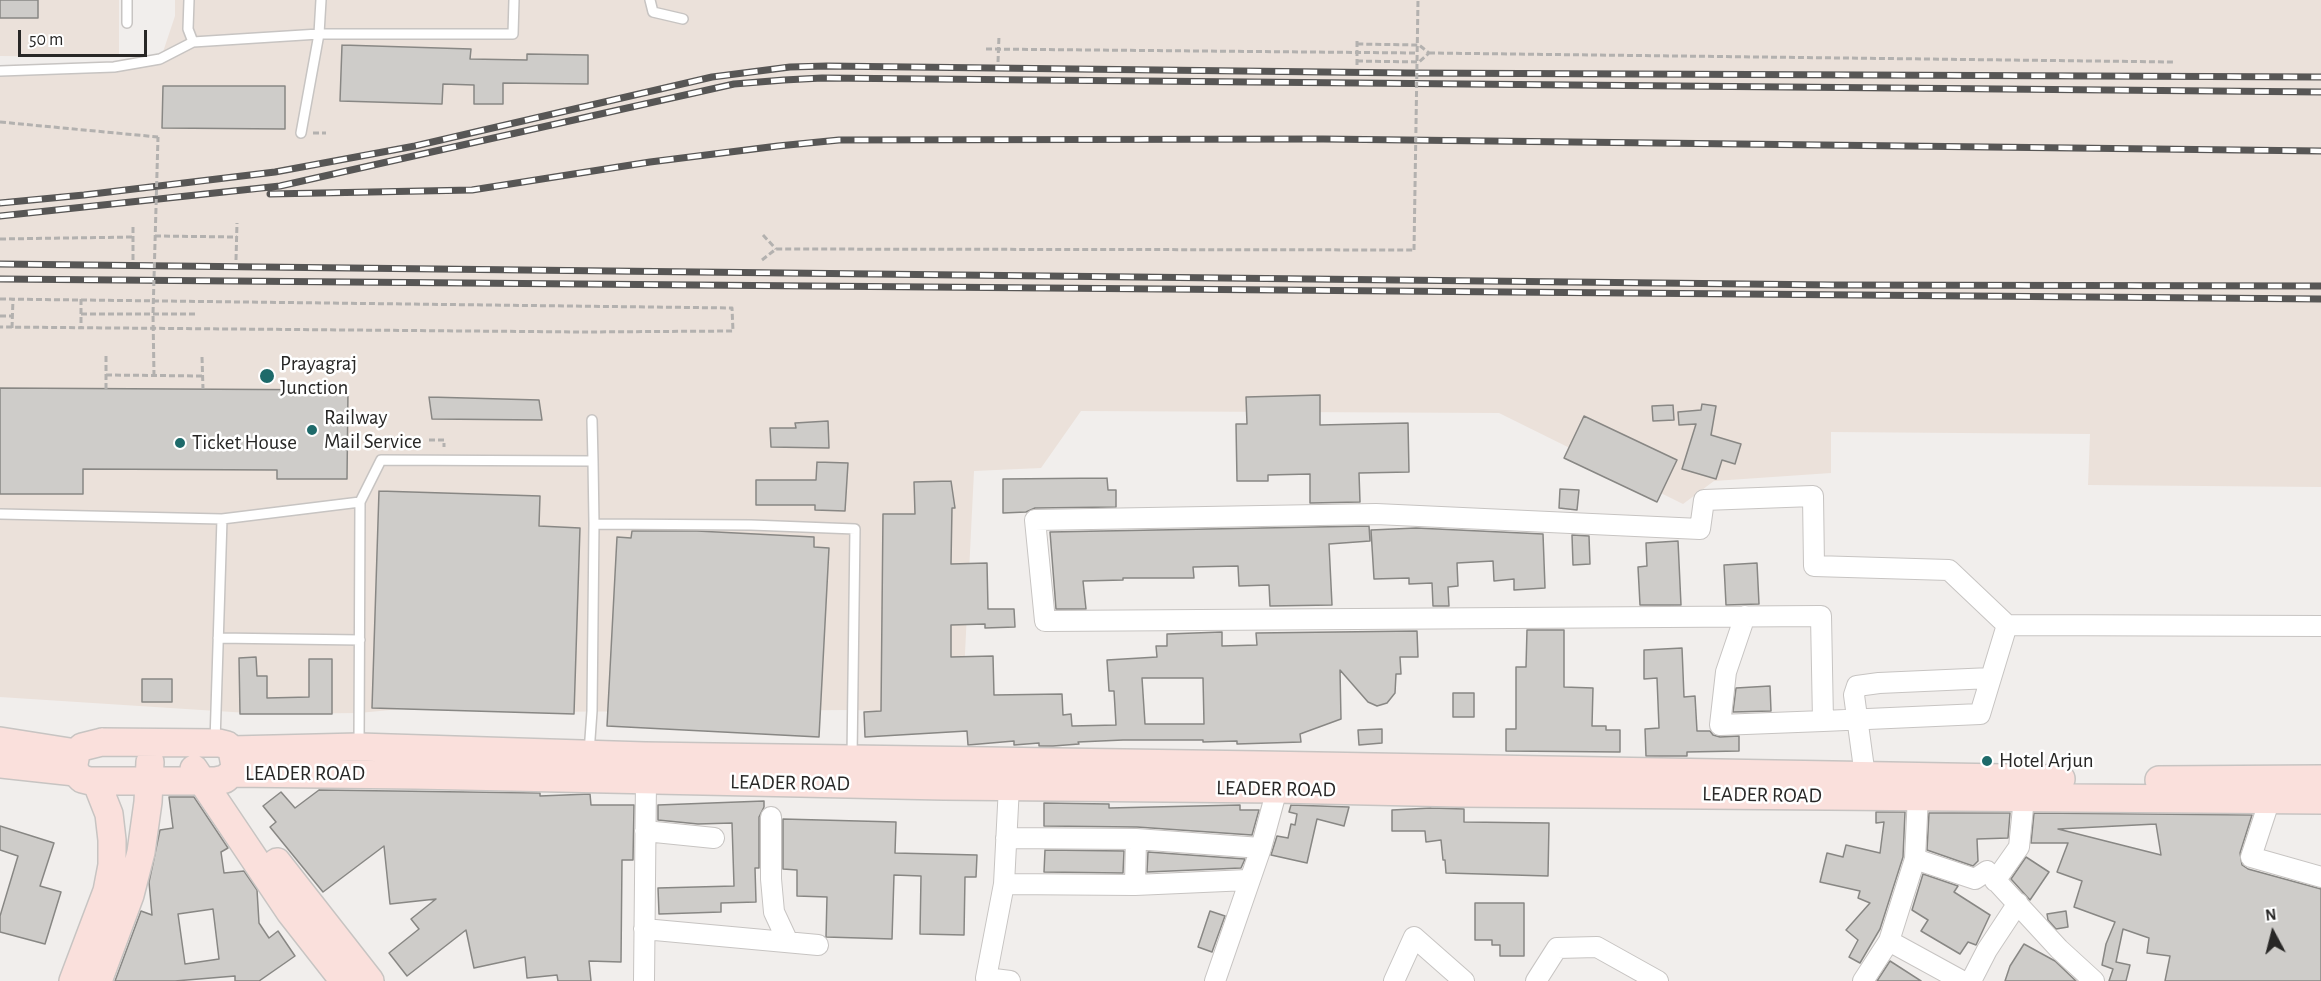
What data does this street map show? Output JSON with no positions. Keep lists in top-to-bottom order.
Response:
{
  "streets": {
    "main road": ["LEADER ROAD"]
  },
  "places": [
    "Prayagraj Junction",
    "Railway Mail Service",
    "Ticket House",
    "Hotel Arjun"
  ],
  "scale_bar": "50 m",
  "north": "top"
}
